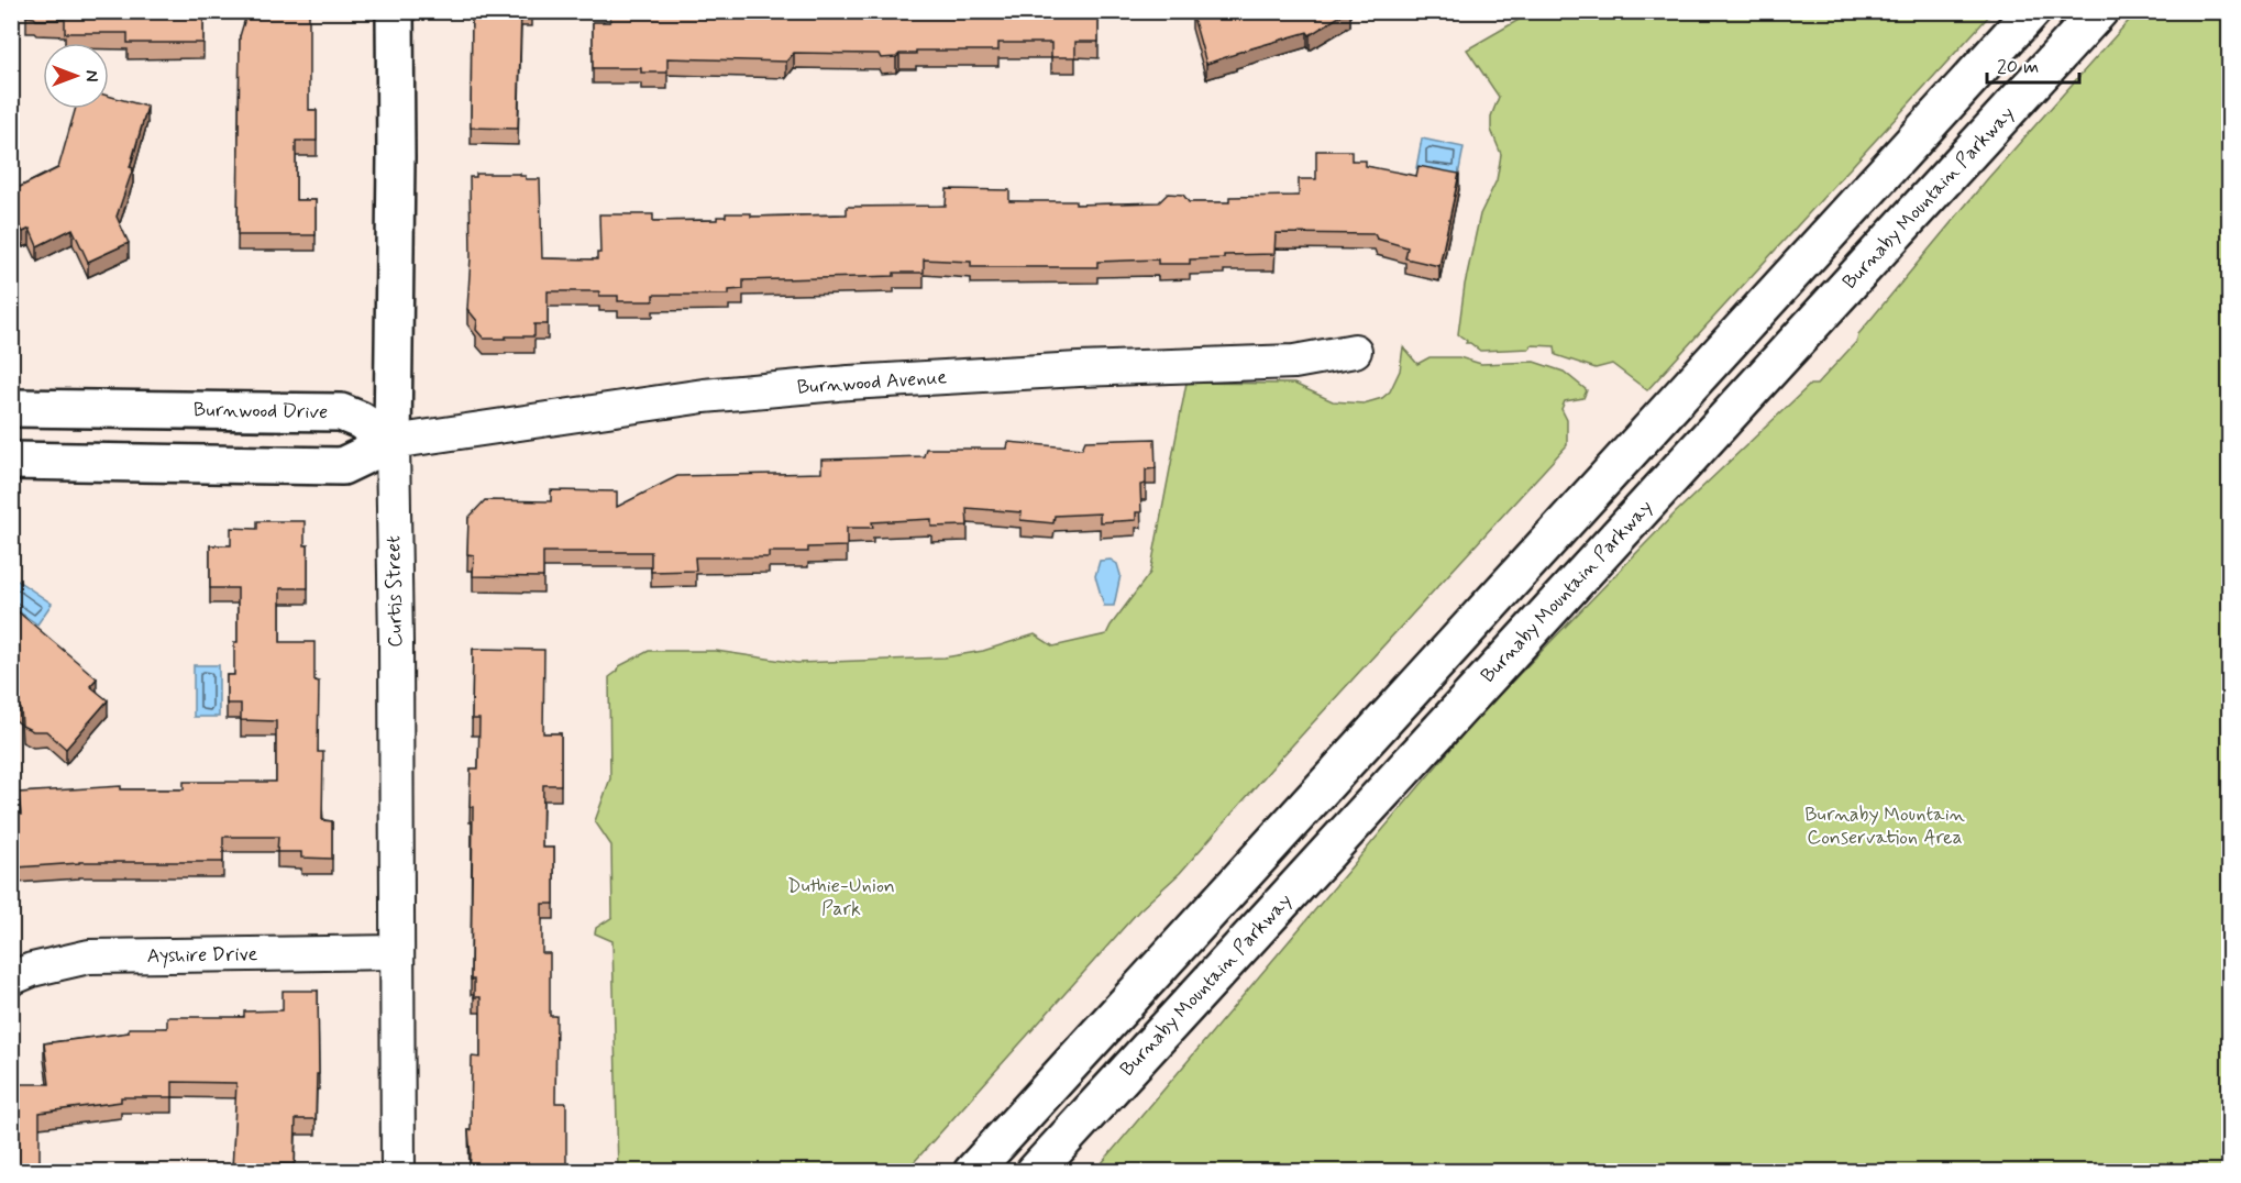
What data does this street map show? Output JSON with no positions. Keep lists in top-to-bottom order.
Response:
{
  "streets": {
    "main road": ["Burnaby Mountain Parkway", "Burnwood Drive", "Curtis Street"],
    "street": ["Burnwood Avenue", "Ayshire Drive"]
  },
  "crossings": [
    ["Burnwood Avenue", "Burnwood Drive"],
    ["Burnwood Avenue", "Curtis Street"],
    ["Burnwood Drive", "Curtis Street"],
    ["Curtis Street", "Ayshire Drive"]
  ],
  "parks": ["Burnaby Mountain Conservation Area", "Duthie-Union Park"],
  "scale_bar": "20 m",
  "north": "right"
}
